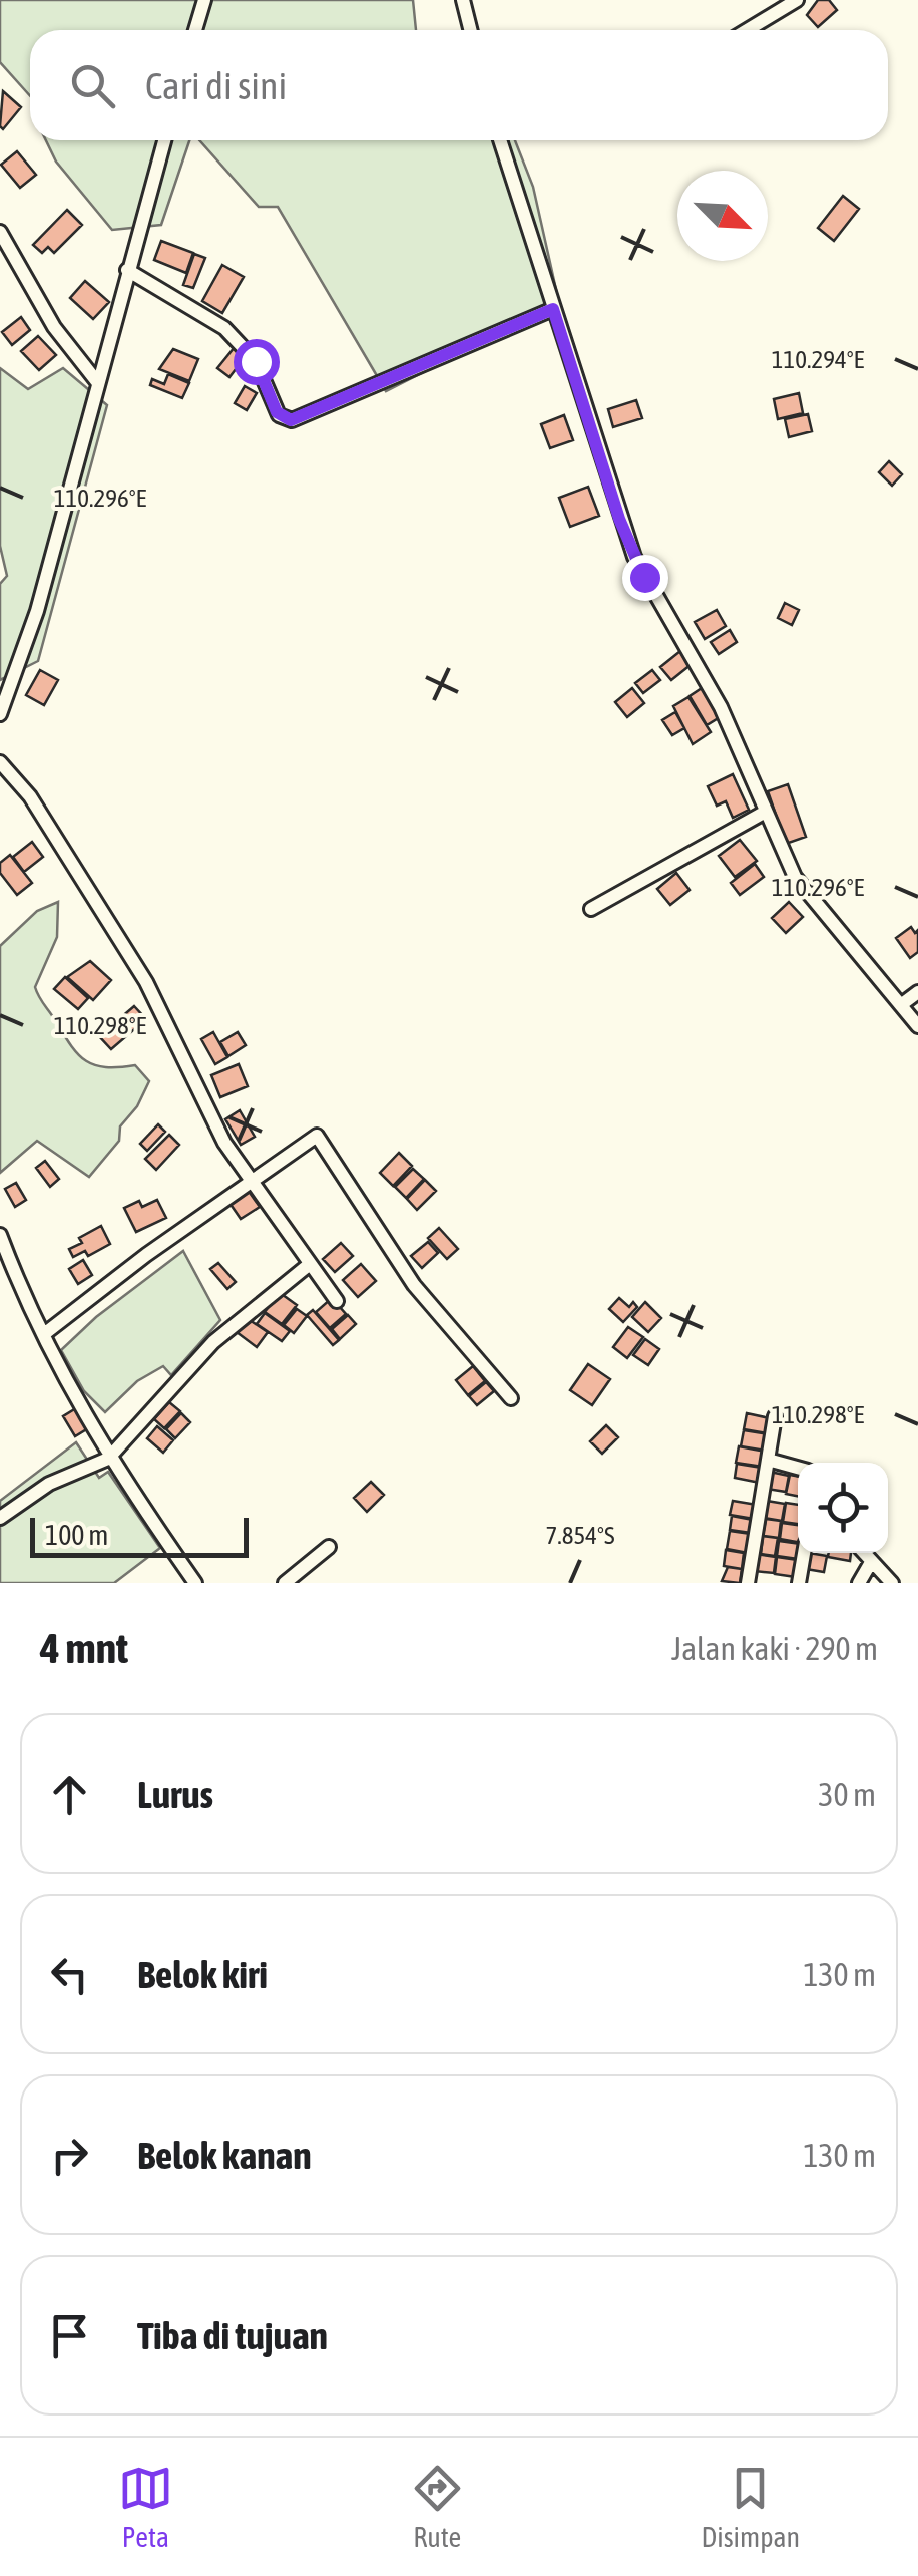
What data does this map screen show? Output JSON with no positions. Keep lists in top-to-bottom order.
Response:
{
  "scale_bar": "100 m",
  "north": "bottom right",
  "page": {
    "search": "Cari di sini",
    "scale": "100 m",
    "heading": ["4 mnt", "Jalan kaki · 290 m"],
    "list": [
      ["Lurus", "30 m"],
      ["Belok kiri", "130 m"],
      ["Belok kanan", "130 m"],
      "Tiba di tujuan"
    ],
    "nav": ["Peta", "Rute", "Disimpan"]
  },
  "coordinates": [
    "110.294°E",
    "110.296°E",
    "110.298°E",
    "7.854°S"
  ]
}
